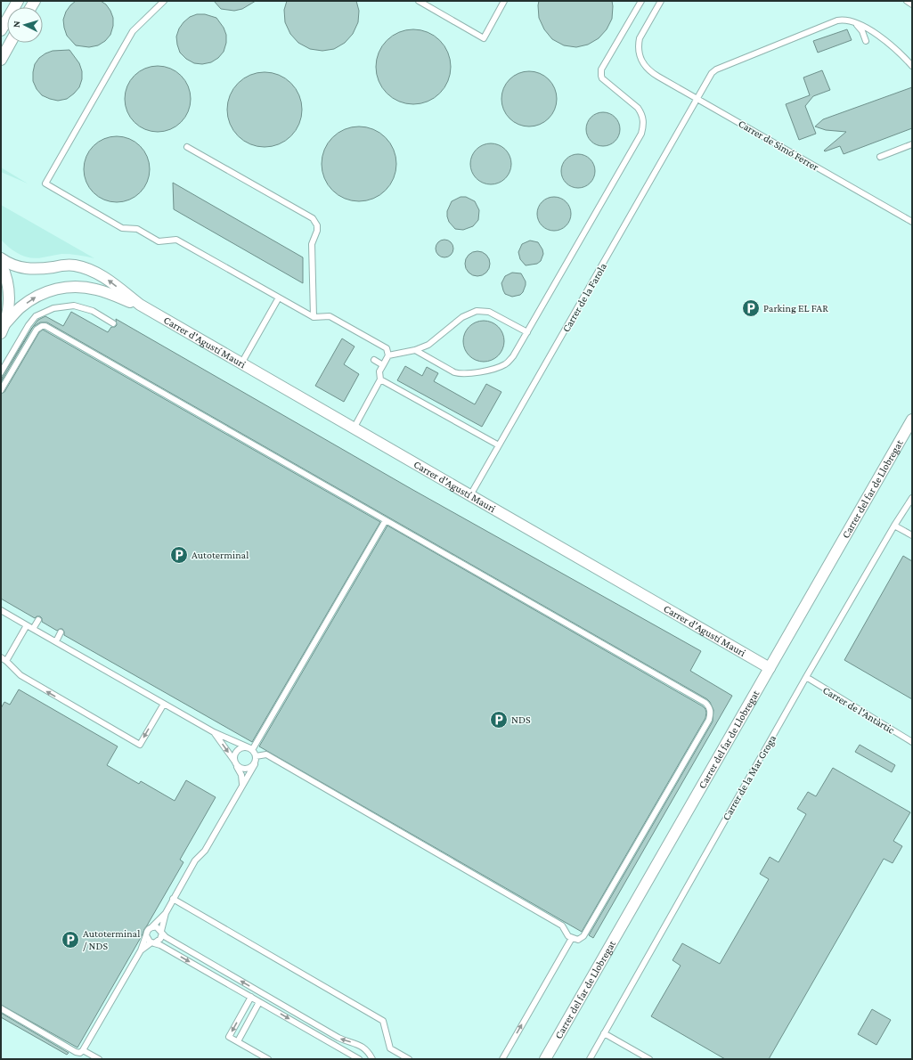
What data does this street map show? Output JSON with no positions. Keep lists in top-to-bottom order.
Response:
{
  "streets": {
    "street": ["Carrer d'Agustí Mauri", "Carrer del far de Llobregat"],
    "lane": [
      "Carrer de Simó Ferrer",
      "Carrer de la Farola",
      "Carrer de l'Antàrtic",
      "Carrer de la Mar Groga"
    ]
  },
  "crossings": [
    ["Carrer de Simó Ferrer", "Carrer de la Farola"],
    ["Carrer de la Farola", "Carrer d'Agustí Mauri"],
    ["Carrer d'Agustí Mauri", "Carrer del far de Llobregat"],
    ["Carrer de l'Antàrtic", "Carrer de la Mar Groga"]
  ],
  "places": {
    "parking": [
      "Parking EL FAR",
      "Autoterminal",
      "NDS",
      "Autoterminal / NDS"
    ]
  },
  "north": "left"
}
